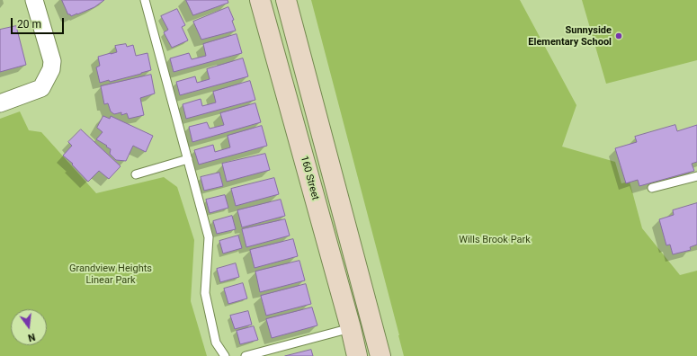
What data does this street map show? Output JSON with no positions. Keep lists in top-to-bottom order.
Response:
{
  "streets": {
    "main road": ["160 Street"]
  },
  "parks": ["Wills Brook Park", "Grandview Heights Linear Park"],
  "places": ["Sunnyside Elementary School"],
  "scale_bar": "20 m",
  "north": "bottom"
}
